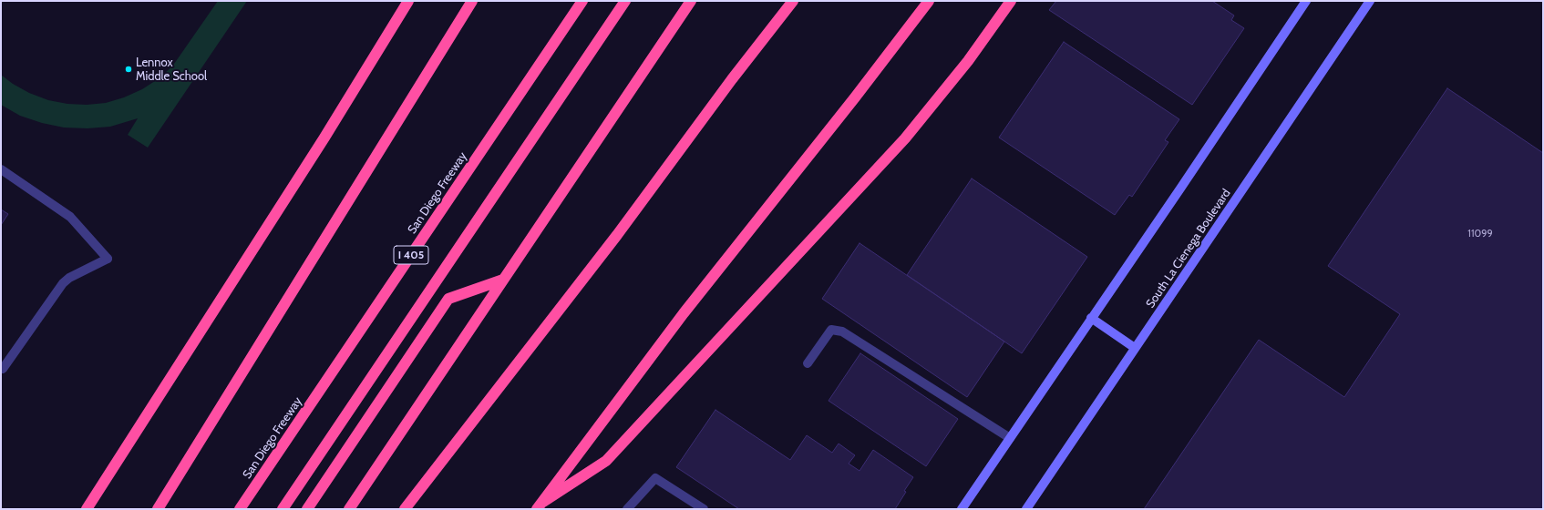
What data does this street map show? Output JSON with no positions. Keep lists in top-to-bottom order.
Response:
{
  "streets": {
    "highway": ["San Diego Freeway", "I 405"],
    "main road": ["South La Cienega Boulevard"]
  },
  "places": ["Lennox Middle School"],
  "house_numbers": ["11099"]
}
